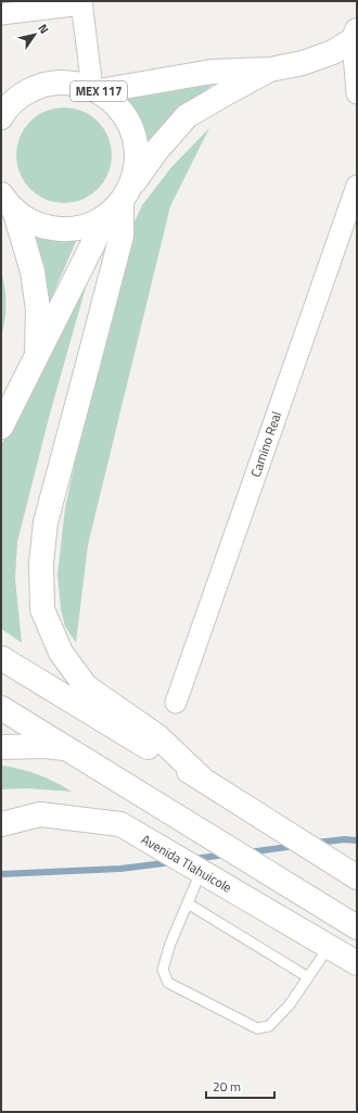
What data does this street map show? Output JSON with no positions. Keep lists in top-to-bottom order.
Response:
{
  "streets": {
    "main road": ["MEX 117", "Avenida Tlahuicole"],
    "street": ["Camino Real"]
  },
  "scale_bar": "20 m",
  "north": "top right"
}
